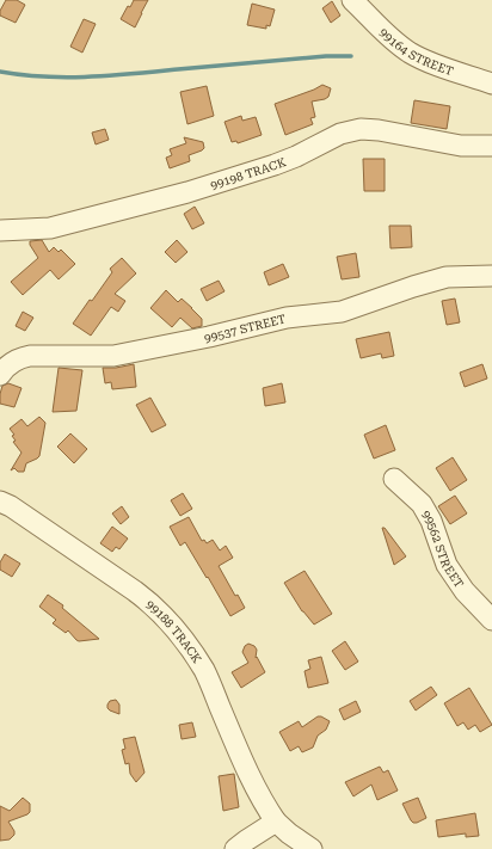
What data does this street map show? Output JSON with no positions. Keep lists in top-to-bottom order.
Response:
{
  "streets": {
    "street": [
      "99164 STREET",
      "99198 TRACK",
      "99537 STREET",
      "99562 STREET",
      "99188 TRACK"
    ]
  }
}
